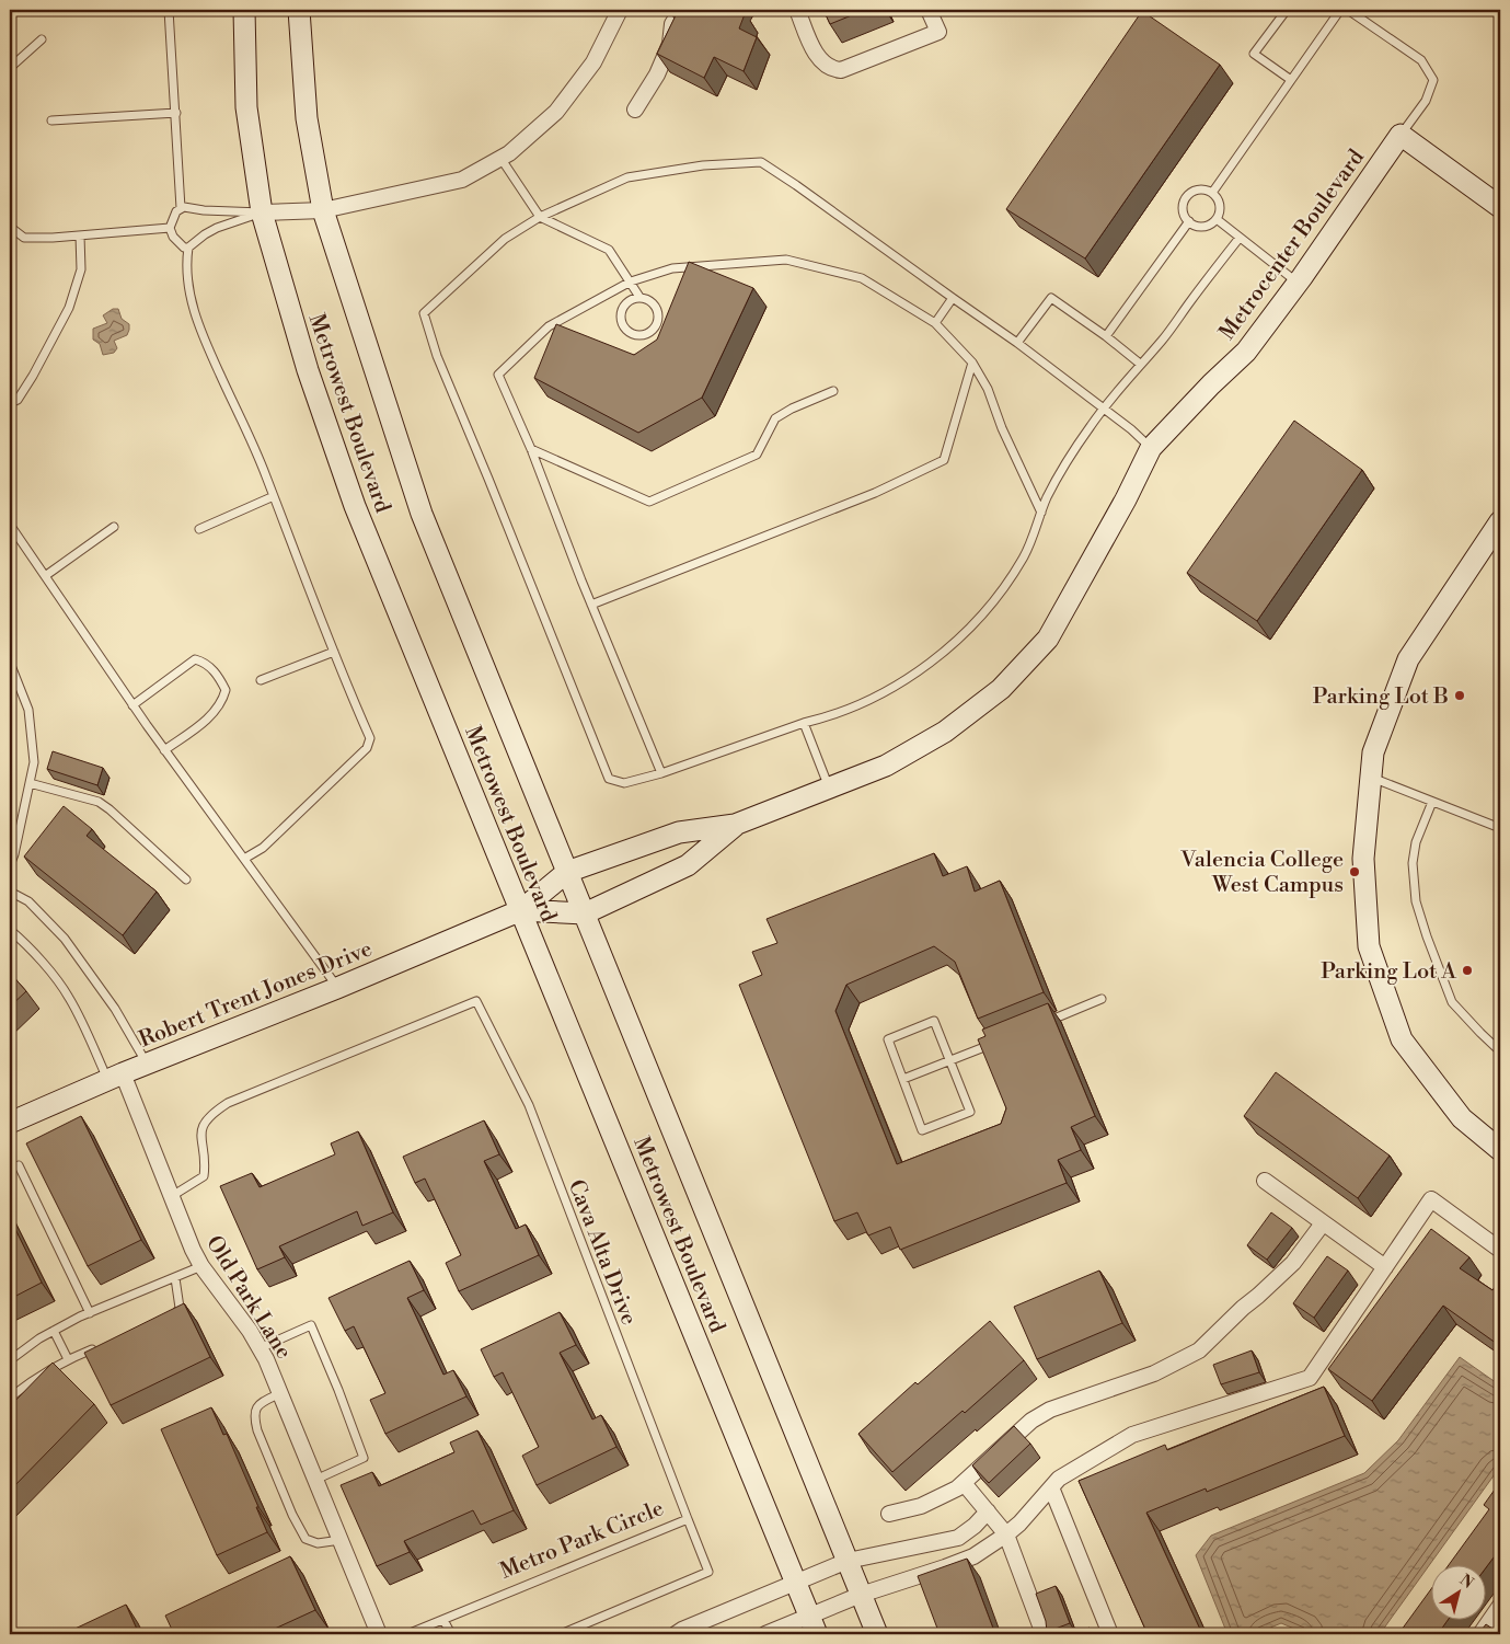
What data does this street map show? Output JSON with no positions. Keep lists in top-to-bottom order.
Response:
{
  "streets": {
    "street": [
      "Metrocenter Boulevard",
      "Metrowest Boulevard",
      "Robert Trent Jones Drive",
      "Old Park Lane"
    ],
    "lane": ["Cava Alta Drive", "Metro Park Circle"]
  },
  "crossings": [
    ["Metrocenter Boulevard", "Metrowest Boulevard"],
    ["Metrocenter Boulevard", "Robert Trent Jones Drive"],
    ["Metrowest Boulevard", "Robert Trent Jones Drive"],
    ["Robert Trent Jones Drive", "Old Park Lane"],
    ["Cava Alta Drive", "Old Park Lane"],
    ["Cava Alta Drive", "Metro Park Circle"]
  ],
  "places": ["Parking Lot B", "Valencia College West Campus", "Parking Lot A"],
  "north": "top right"
}
